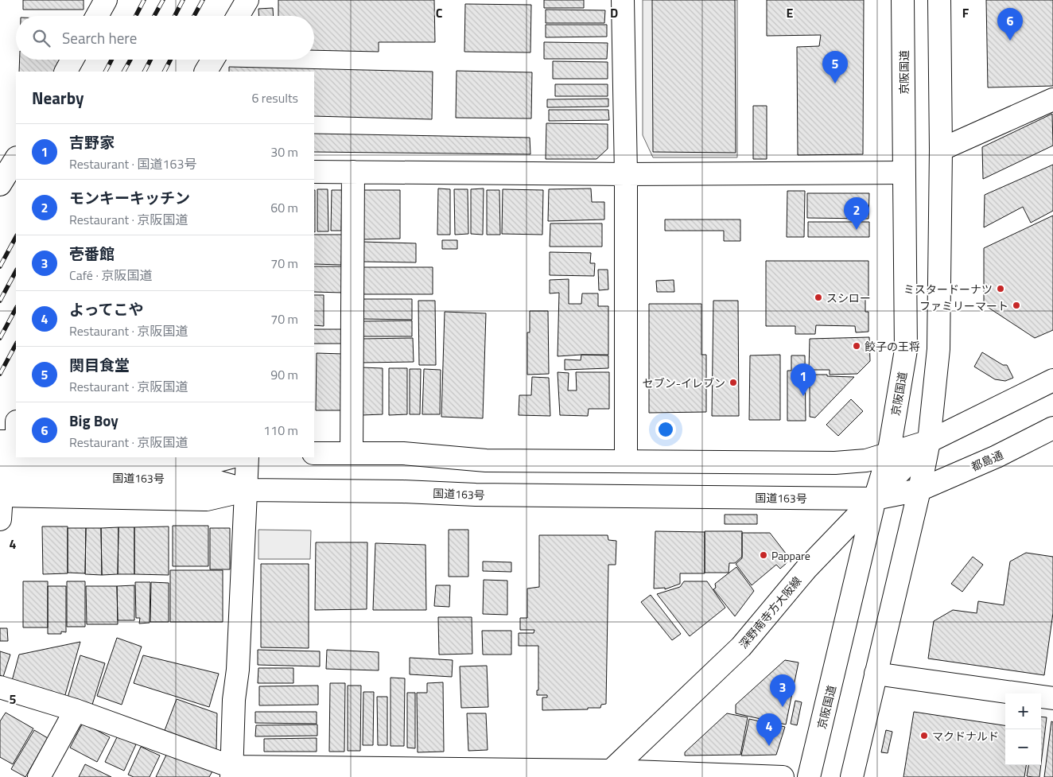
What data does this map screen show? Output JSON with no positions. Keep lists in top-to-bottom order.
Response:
{
  "streets": {
    "main road": [
      "京阪国道",
      "都島通",
      "国道163号",
      "深野南寺方大阪線"
    ]
  },
  "crossings": [
    ["京阪国道", "国道163号"],
    ["京阪国道", "深野南寺方大阪線"],
    ["都島通", "国道163号"],
    ["国道163号", "深野南寺方大阪線"]
  ],
  "places": [
    "ミスタードーナツ",
    "スシロー",
    "ファミリーマート",
    "餃子の王将",
    "セブン-イレブン",
    "Pappare",
    "マクドナルド"
  ],
  "page": {
    "pins": [
      "6",
      "5",
      "2",
      "1",
      "3",
      "4"
    ],
    "search": "Search here",
    "heading": ["Nearby", "6 results"],
    "list": [
      {
        "mark": "1",
        "name": "吉野家",
        "note": "Restaurant · 国道163号",
        "value": "30 m"
      },
      {
        "mark": "2",
        "name": "モンキーキッチン",
        "note": "Restaurant · 京阪国道",
        "value": "60 m"
      },
      {
        "mark": "3",
        "name": "壱番館",
        "note": "Café · 京阪国道",
        "value": "70 m"
      },
      {
        "mark": "4",
        "name": "よってこや",
        "note": "Restaurant · 京阪国道",
        "value": "70 m"
      },
      {
        "mark": "5",
        "name": "関目食堂",
        "note": "Restaurant · 京阪国道",
        "value": "90 m"
      },
      {
        "mark": "6",
        "name": "Big Boy",
        "note": "Restaurant · 京阪国道",
        "value": "110 m"
      }
    ],
    "map_buttons": ["+", "−"]
  },
  "grid": {
    "columns": [
      "C",
      "D",
      "E",
      "F"
    ],
    "rows": ["4", "5"]
  }
}
